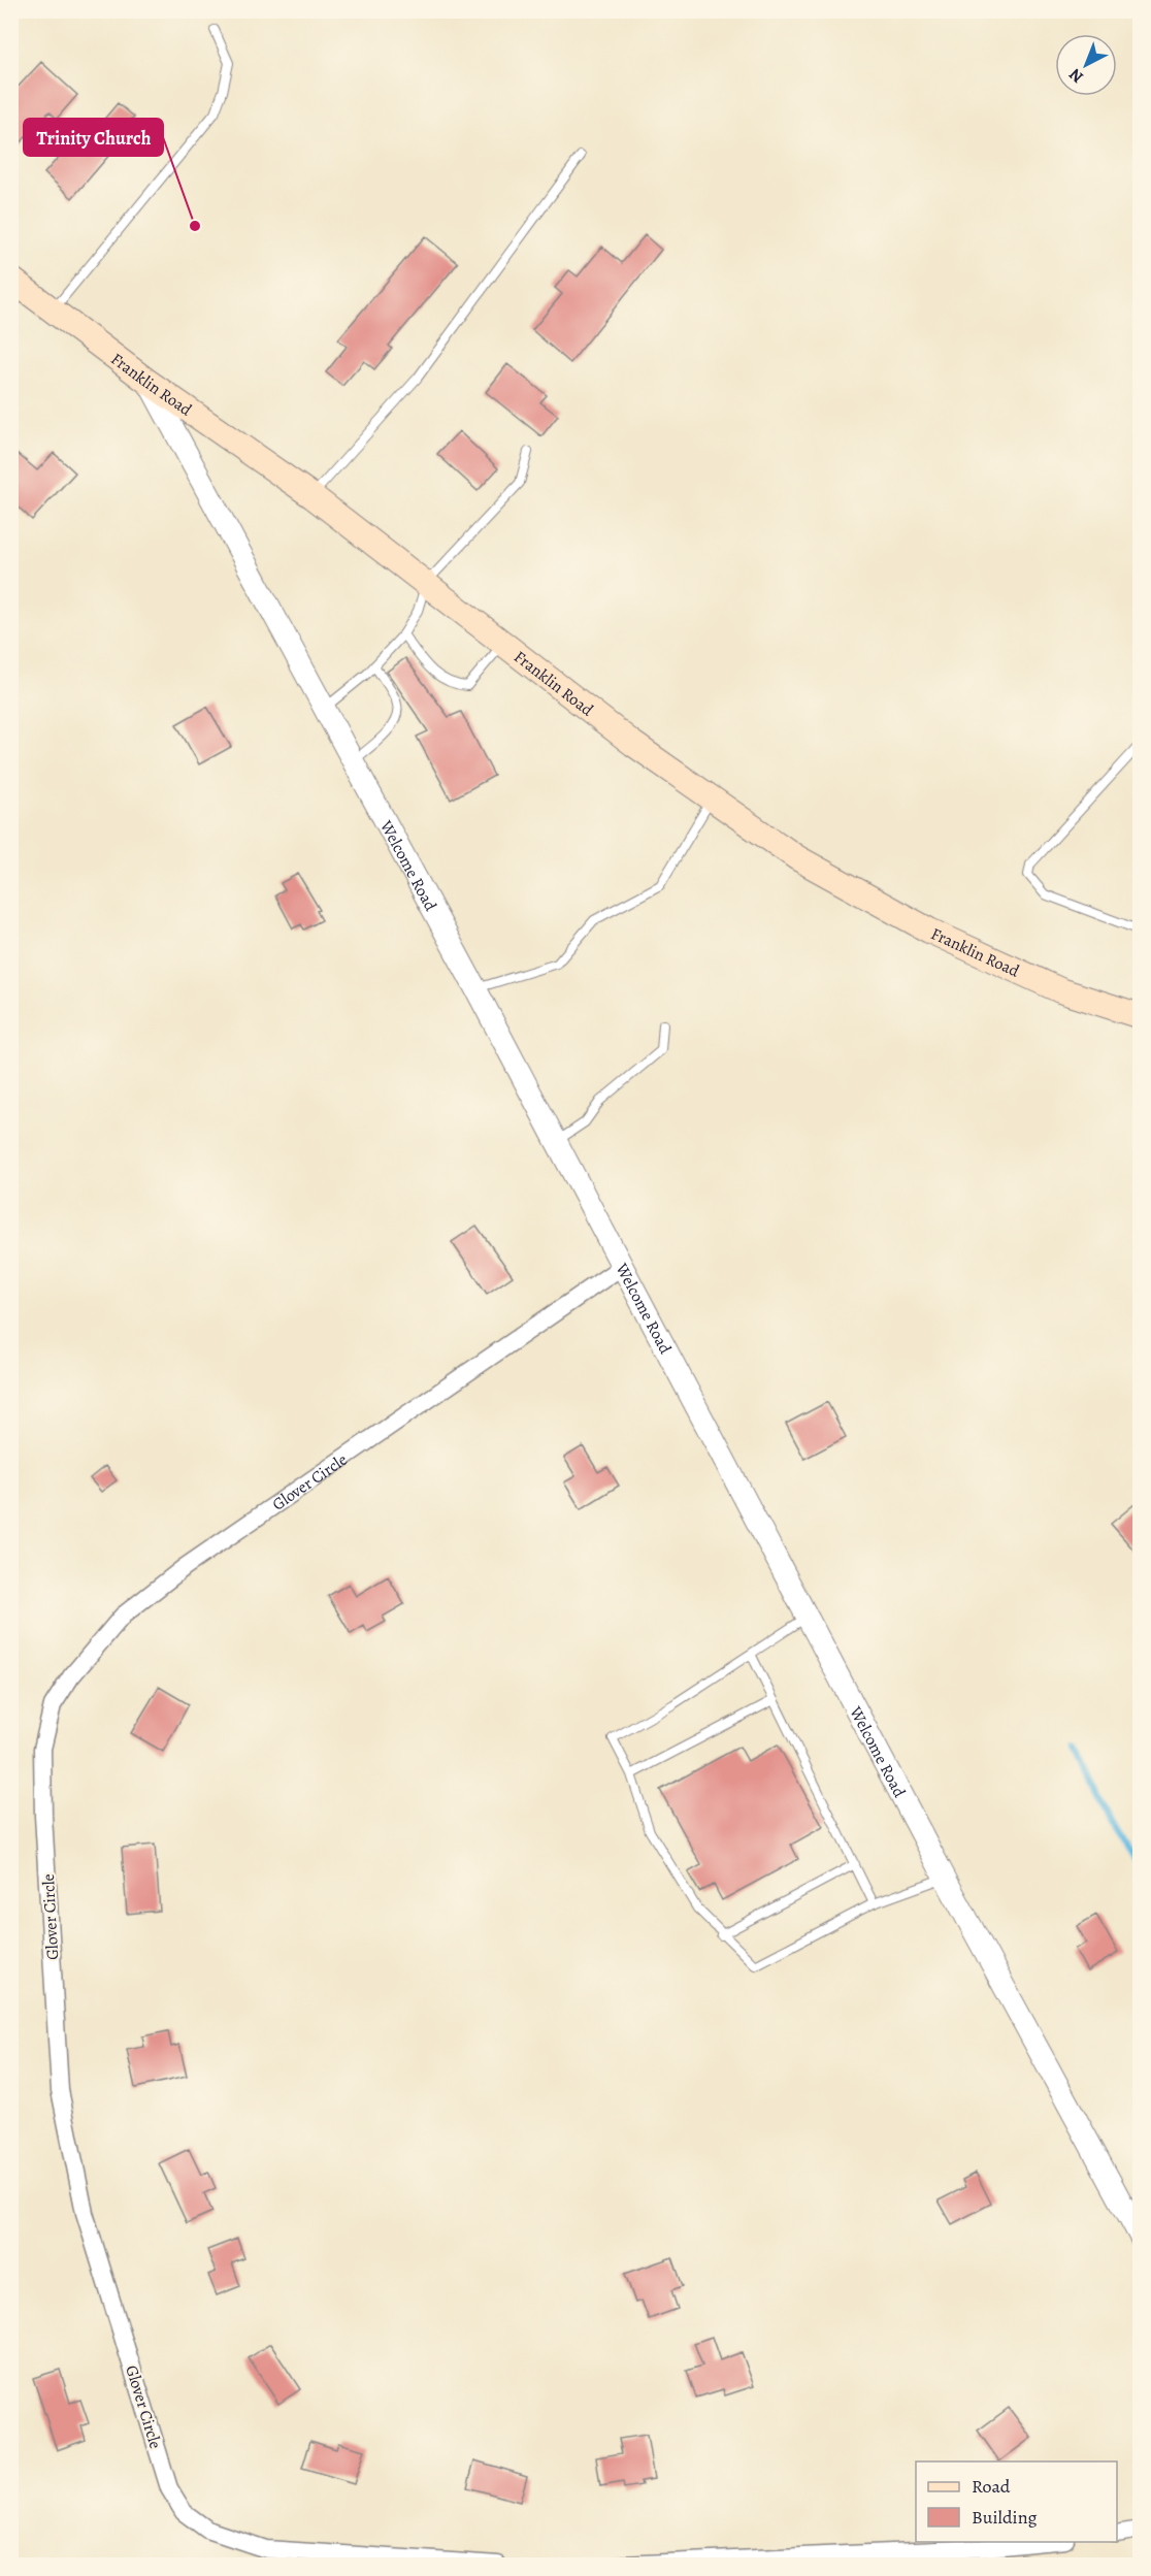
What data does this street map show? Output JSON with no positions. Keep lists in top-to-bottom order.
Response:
{
  "streets": {
    "main road": ["Franklin Road"],
    "street": ["Welcome Road", "Glover Circle"]
  },
  "crossings": [
    ["Franklin Road", "Welcome Road"],
    ["Welcome Road", "Glover Circle"]
  ],
  "places": ["Trinity Church"],
  "legend": ["Road", "Building"],
  "north": "bottom left"
}
